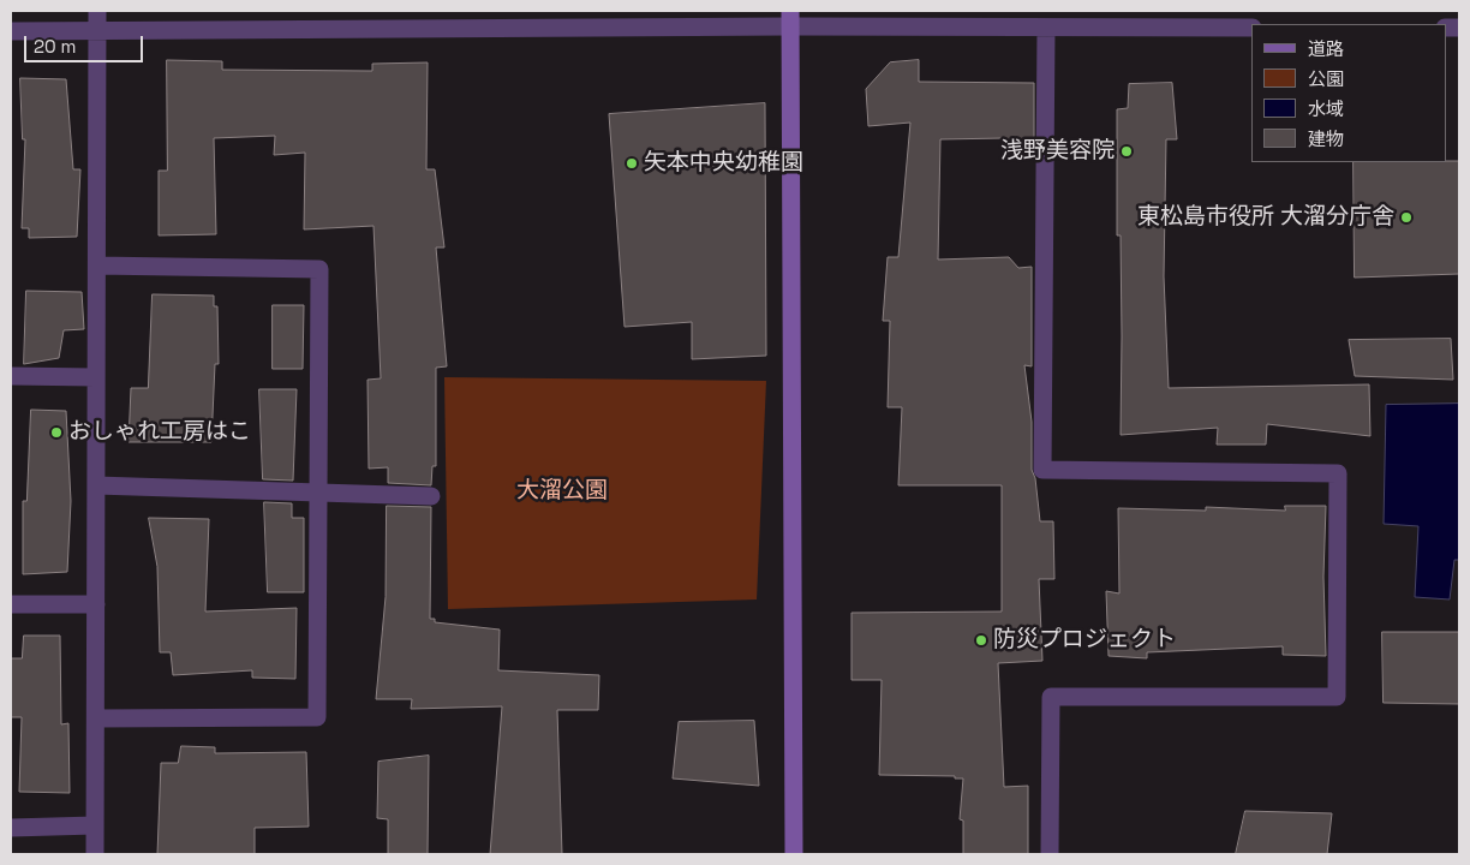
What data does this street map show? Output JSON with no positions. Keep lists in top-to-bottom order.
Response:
{
  "parks": ["大溜公園"],
  "places": [
    "浅野美容院",
    "矢本中央幼稚園",
    "東松島市役所 大溜分庁舎",
    "おしゃれ工房はこ",
    "防災プロジェクト"
  ],
  "legend": [
    "道路",
    "公園",
    "水域",
    "建物"
  ],
  "scale_bar": "20 m"
}
